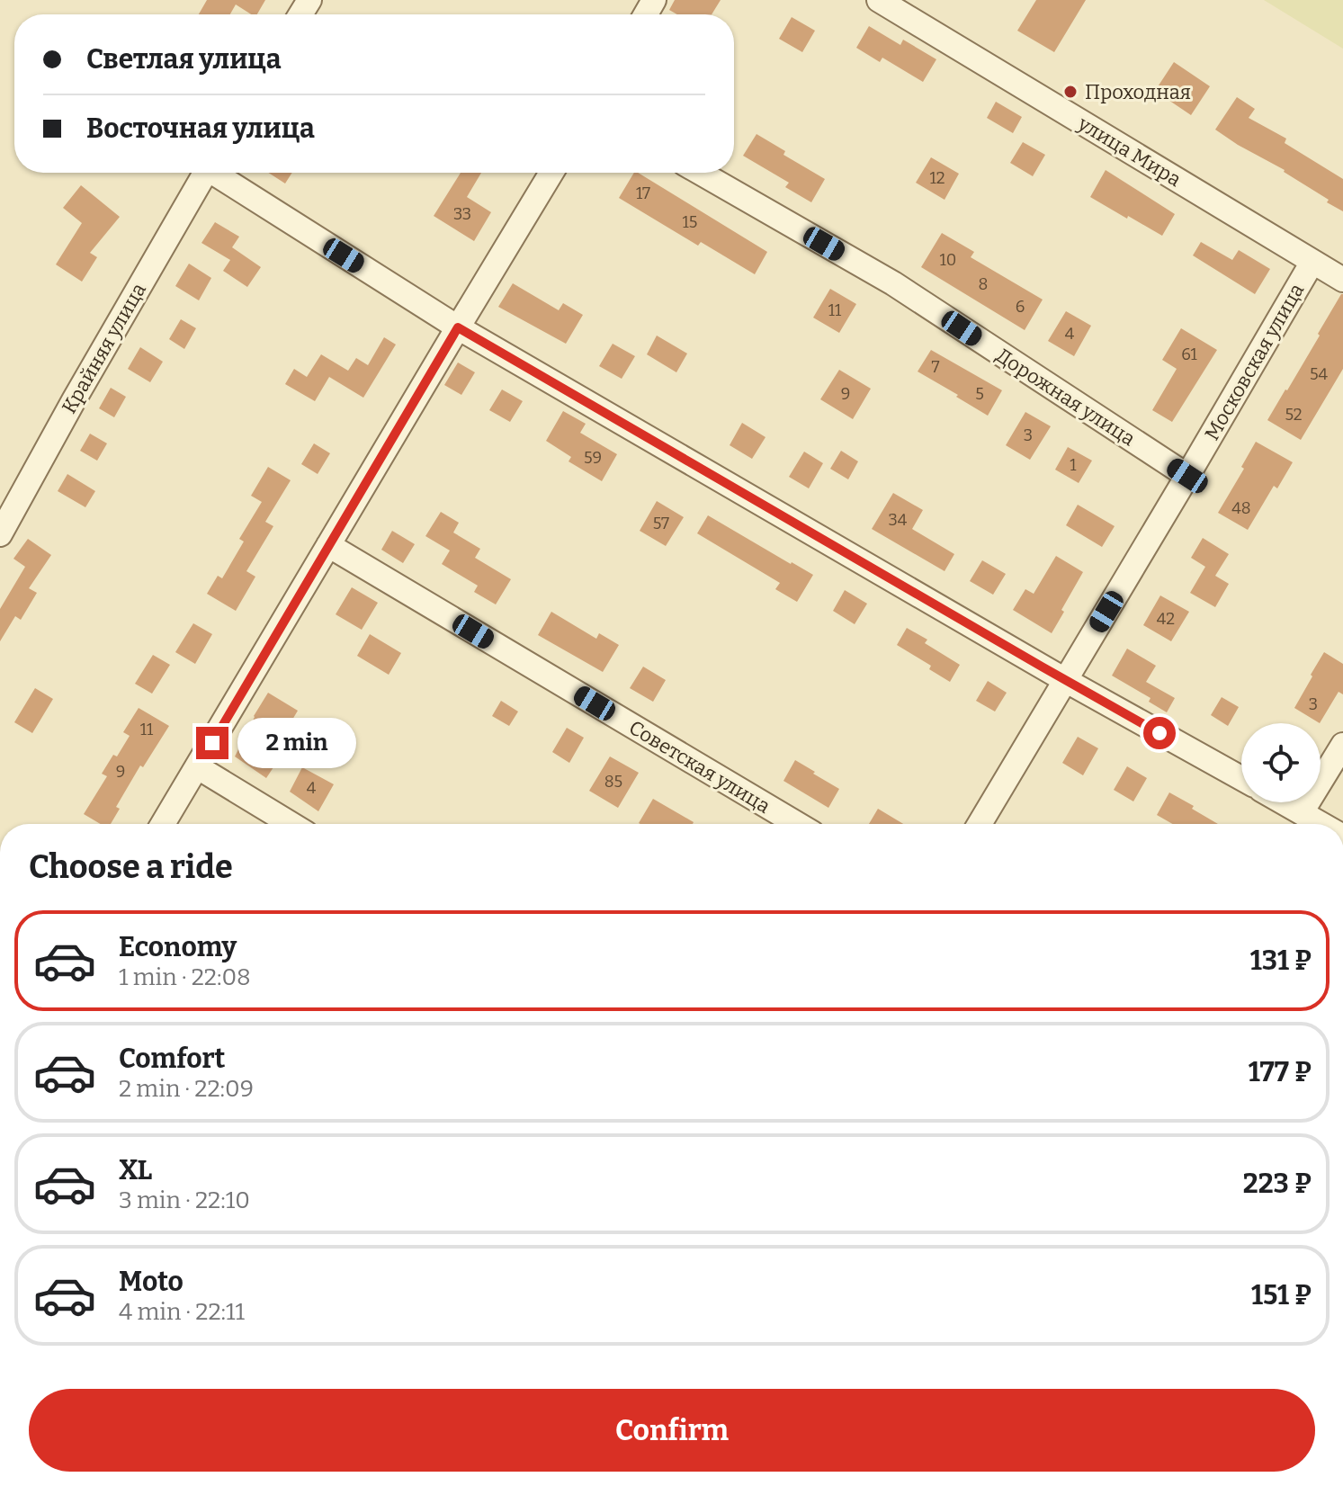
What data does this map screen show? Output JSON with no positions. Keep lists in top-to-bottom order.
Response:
{
  "streets": {
    "street": [
      "улица Мира",
      "Крайняя улица",
      "Московская улица",
      "Дорожная улица",
      "Советская улица"
    ]
  },
  "crossings": [
    ["улица Мира", "Московская улица"],
    ["Московская улица", "Дорожная улица"]
  ],
  "places": ["Проходная"],
  "house_numbers": [
    "12",
    "17",
    "33",
    "15",
    "10",
    "8",
    "6",
    "11",
    "4",
    "61",
    "7",
    "54",
    "9",
    "5",
    "52",
    "3",
    "59",
    "1",
    "48",
    "34",
    "57",
    "42",
    "3",
    "11",
    "9",
    "85",
    "4"
  ],
  "page": {
    "banner": ["Светлая улица", "Восточная улица"],
    "bubble": "2 min",
    "heading": "Choose a ride",
    "list": [
      {
        "name": "Economy",
        "note": "1 min · 22:08",
        "value": "131 ₽"
      },
      {
        "name": "Comfort",
        "note": "2 min · 22:09",
        "value": "177 ₽"
      },
      {
        "name": "XL",
        "note": "3 min · 22:10",
        "value": "223 ₽"
      },
      {
        "name": "Moto",
        "note": "4 min · 22:11",
        "value": "151 ₽"
      }
    ],
    "buttons": "Confirm"
  }
}
